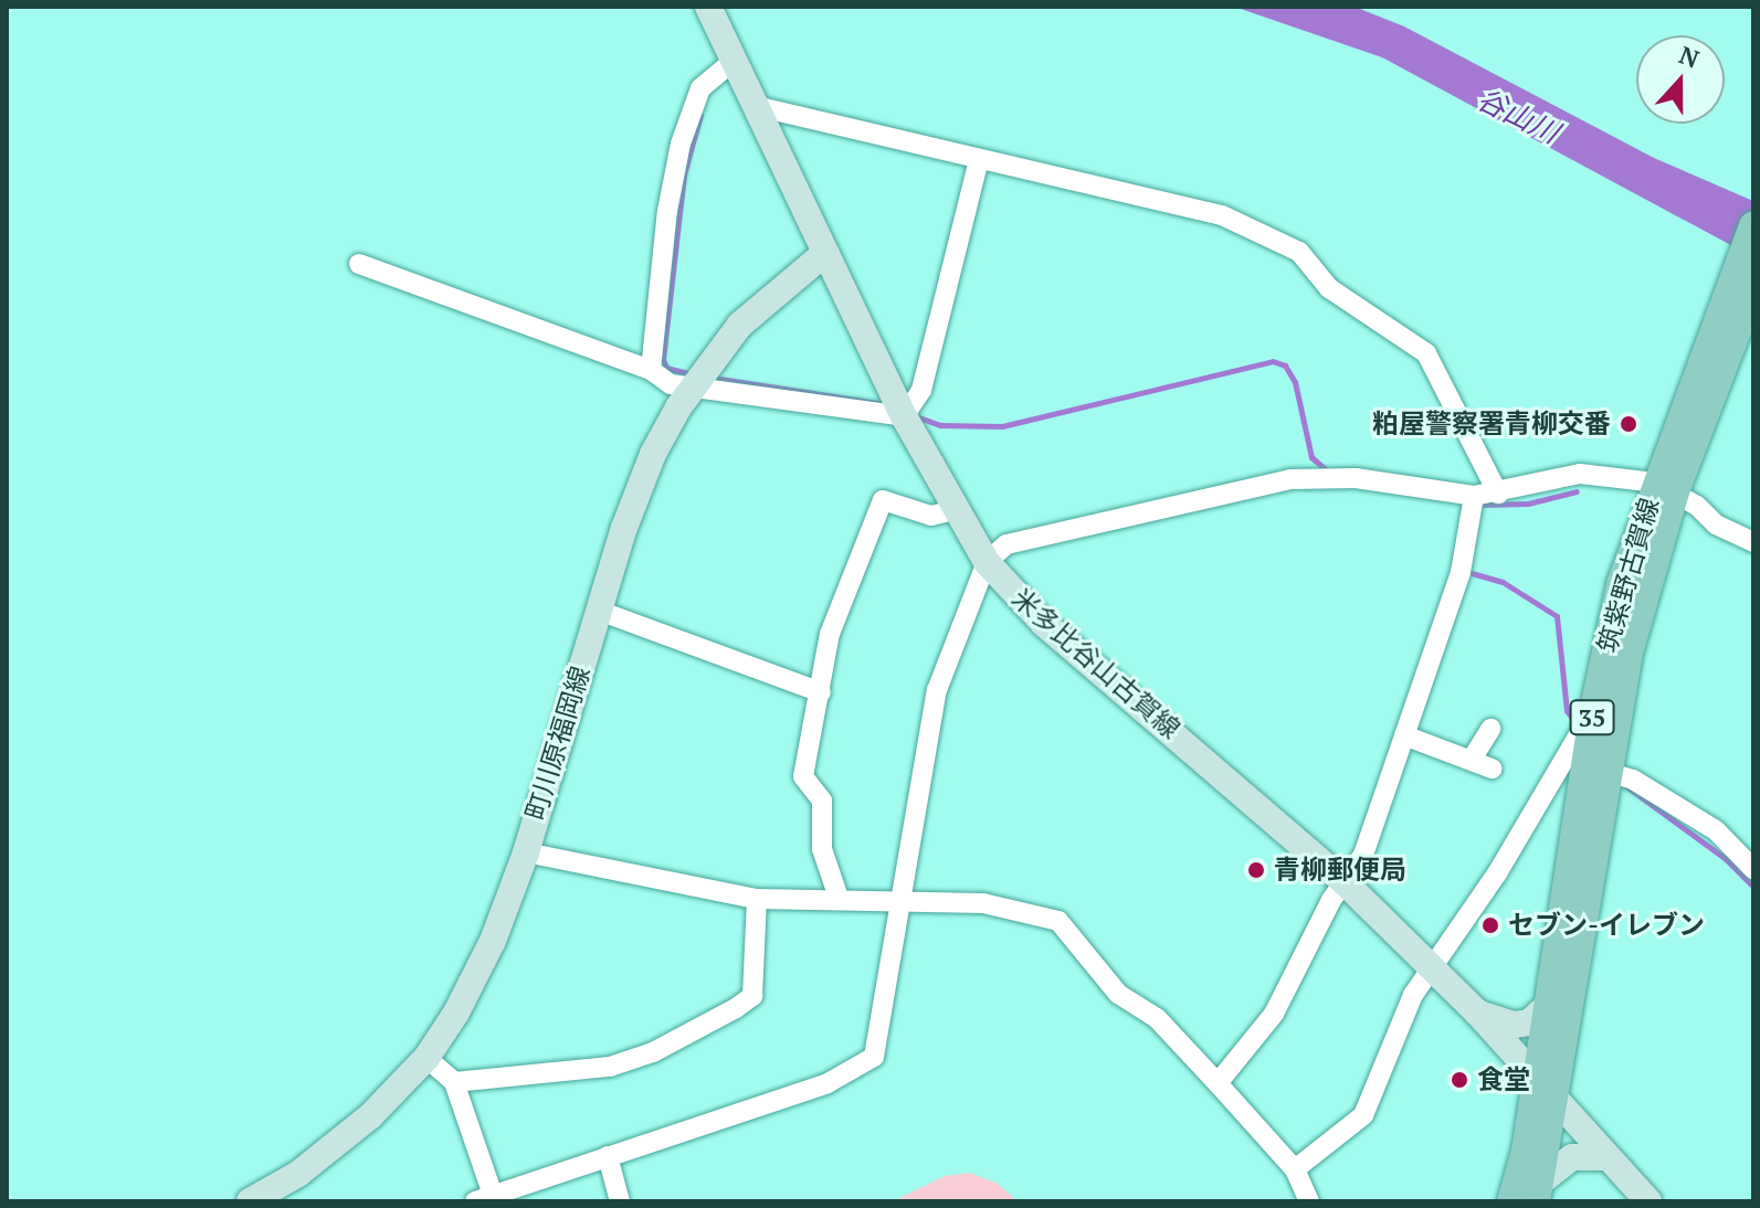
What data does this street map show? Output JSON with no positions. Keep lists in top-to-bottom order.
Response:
{
  "streets": {
    "main road": [
      "筑紫野古賀線",
      "米多比谷山古賀線",
      "35",
      "町川原福岡線"
    ]
  },
  "crossings": [
    ["筑紫野古賀線", "米多比谷山古賀線"],
    ["米多比谷山古賀線", "町川原福岡線"]
  ],
  "water": ["谷山川"],
  "places": [
    "粕屋警察署青柳交番",
    "青柳郵便局",
    "セブン-イレブン",
    "食堂"
  ],
  "north": "top"
}
